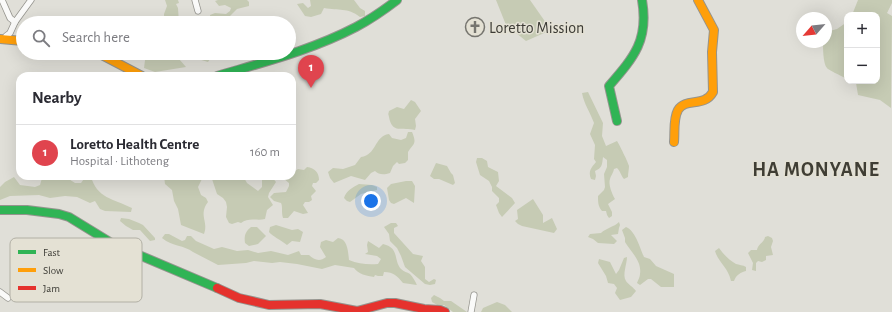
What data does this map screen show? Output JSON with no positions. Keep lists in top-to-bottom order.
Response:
{
  "districts": ["HA MONYANE"],
  "places": {
    "church": ["Loretto Mission"]
  },
  "legend": ["Fast", "Slow", "Jam"],
  "north": "bottom left",
  "page": {
    "map_buttons": ["+", "−"],
    "search": "Search here",
    "pins": "1",
    "heading": "Nearby",
    "list": [
      {
        "mark": "1",
        "name": "Loretto Health Centre",
        "note": "Hospital · Lithoteng",
        "value": "160 m"
      }
    ]
  }
}
